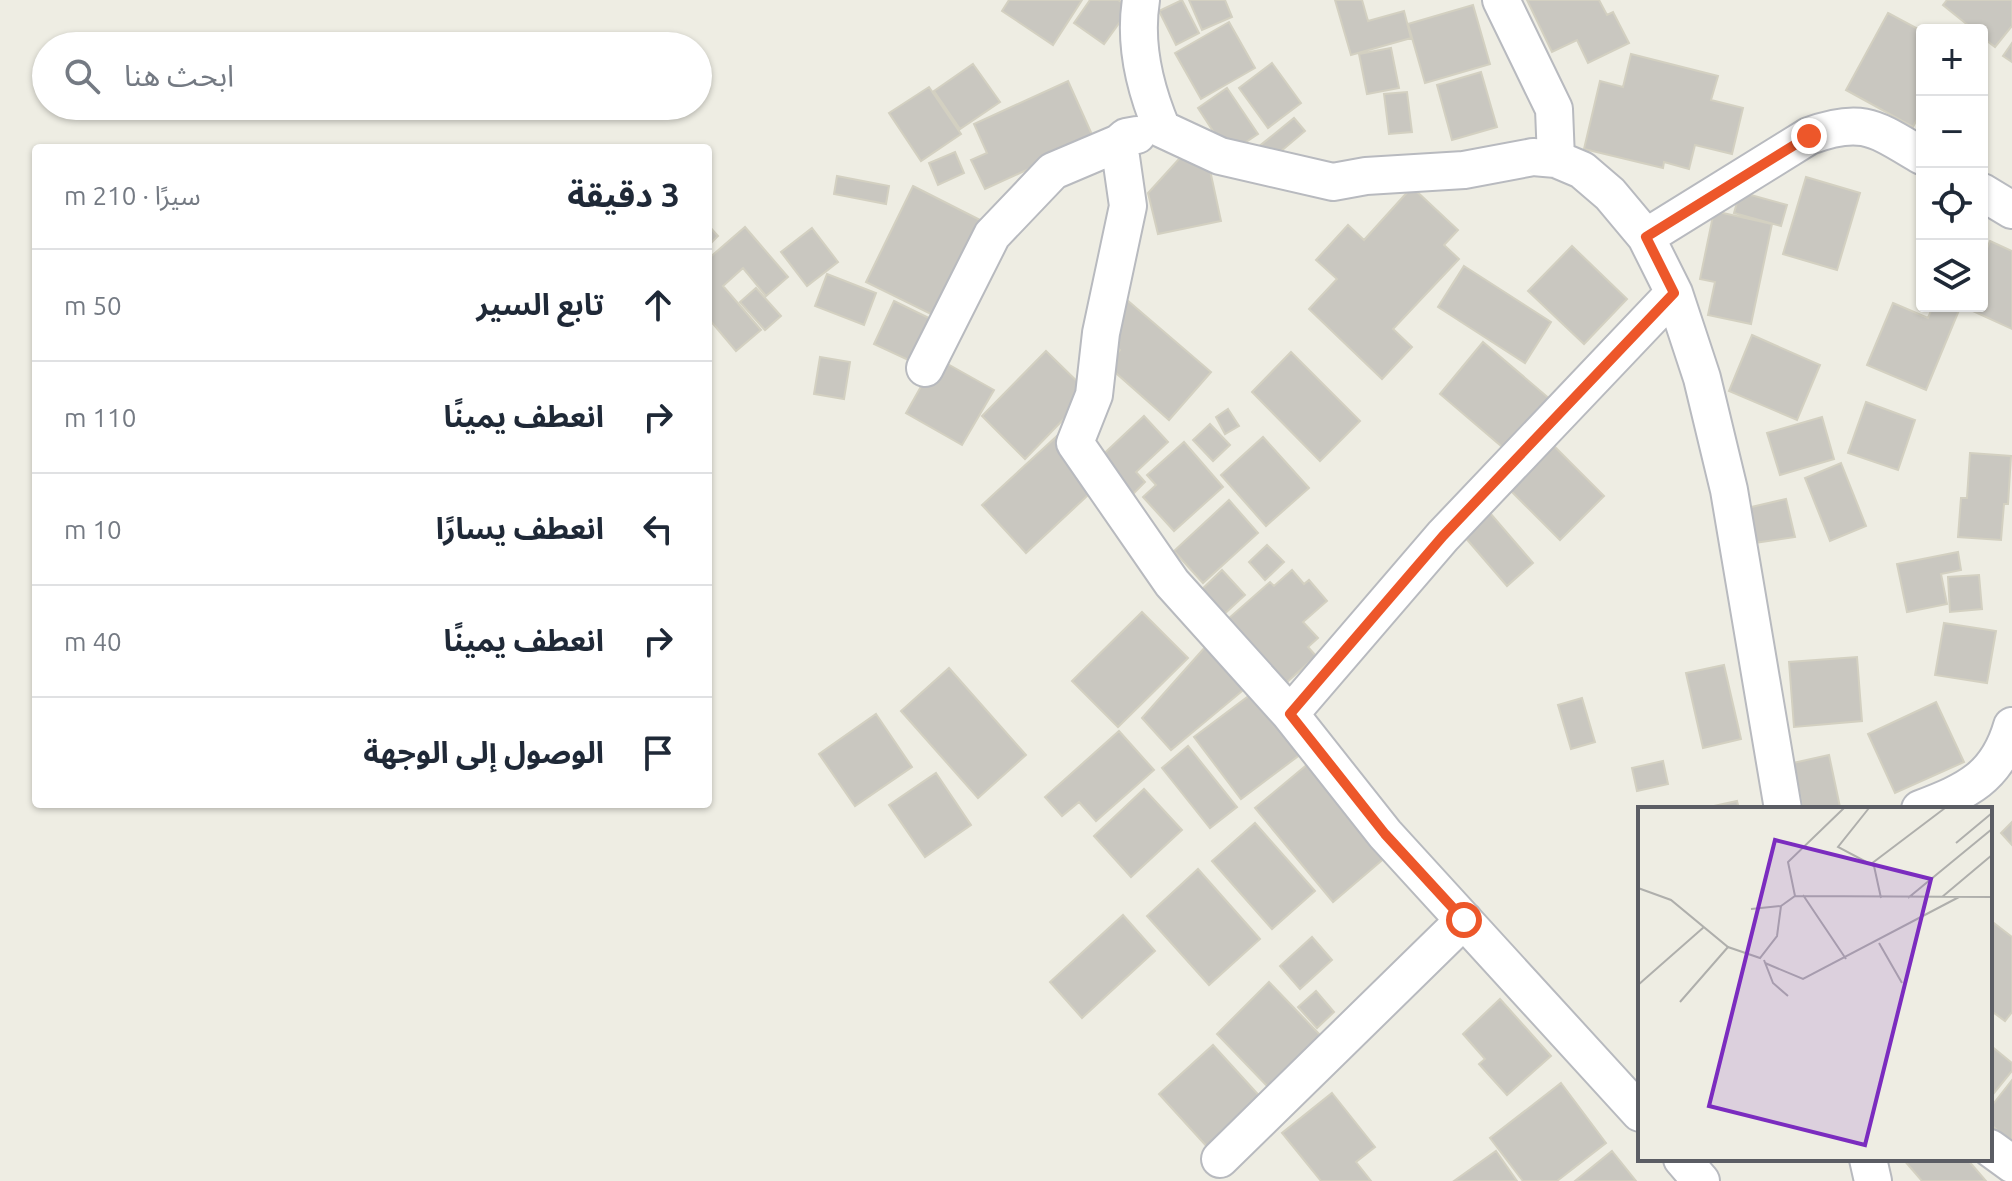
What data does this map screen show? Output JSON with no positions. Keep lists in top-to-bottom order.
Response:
{
  "page": {
    "map_buttons": ["+", "−"],
    "search": "ابحث هنا",
    "heading": ["3 دقيقة", "سيرًا · 210 m"],
    "list": [
      ["تابع السير", "50 m"],
      ["انعطف يمينًا", "110 m"],
      ["انعطف يسارًا", "10 m"],
      ["انعطف يمينًا", "40 m"],
      "الوصول إلى الوجهة"
    ]
  }
}
